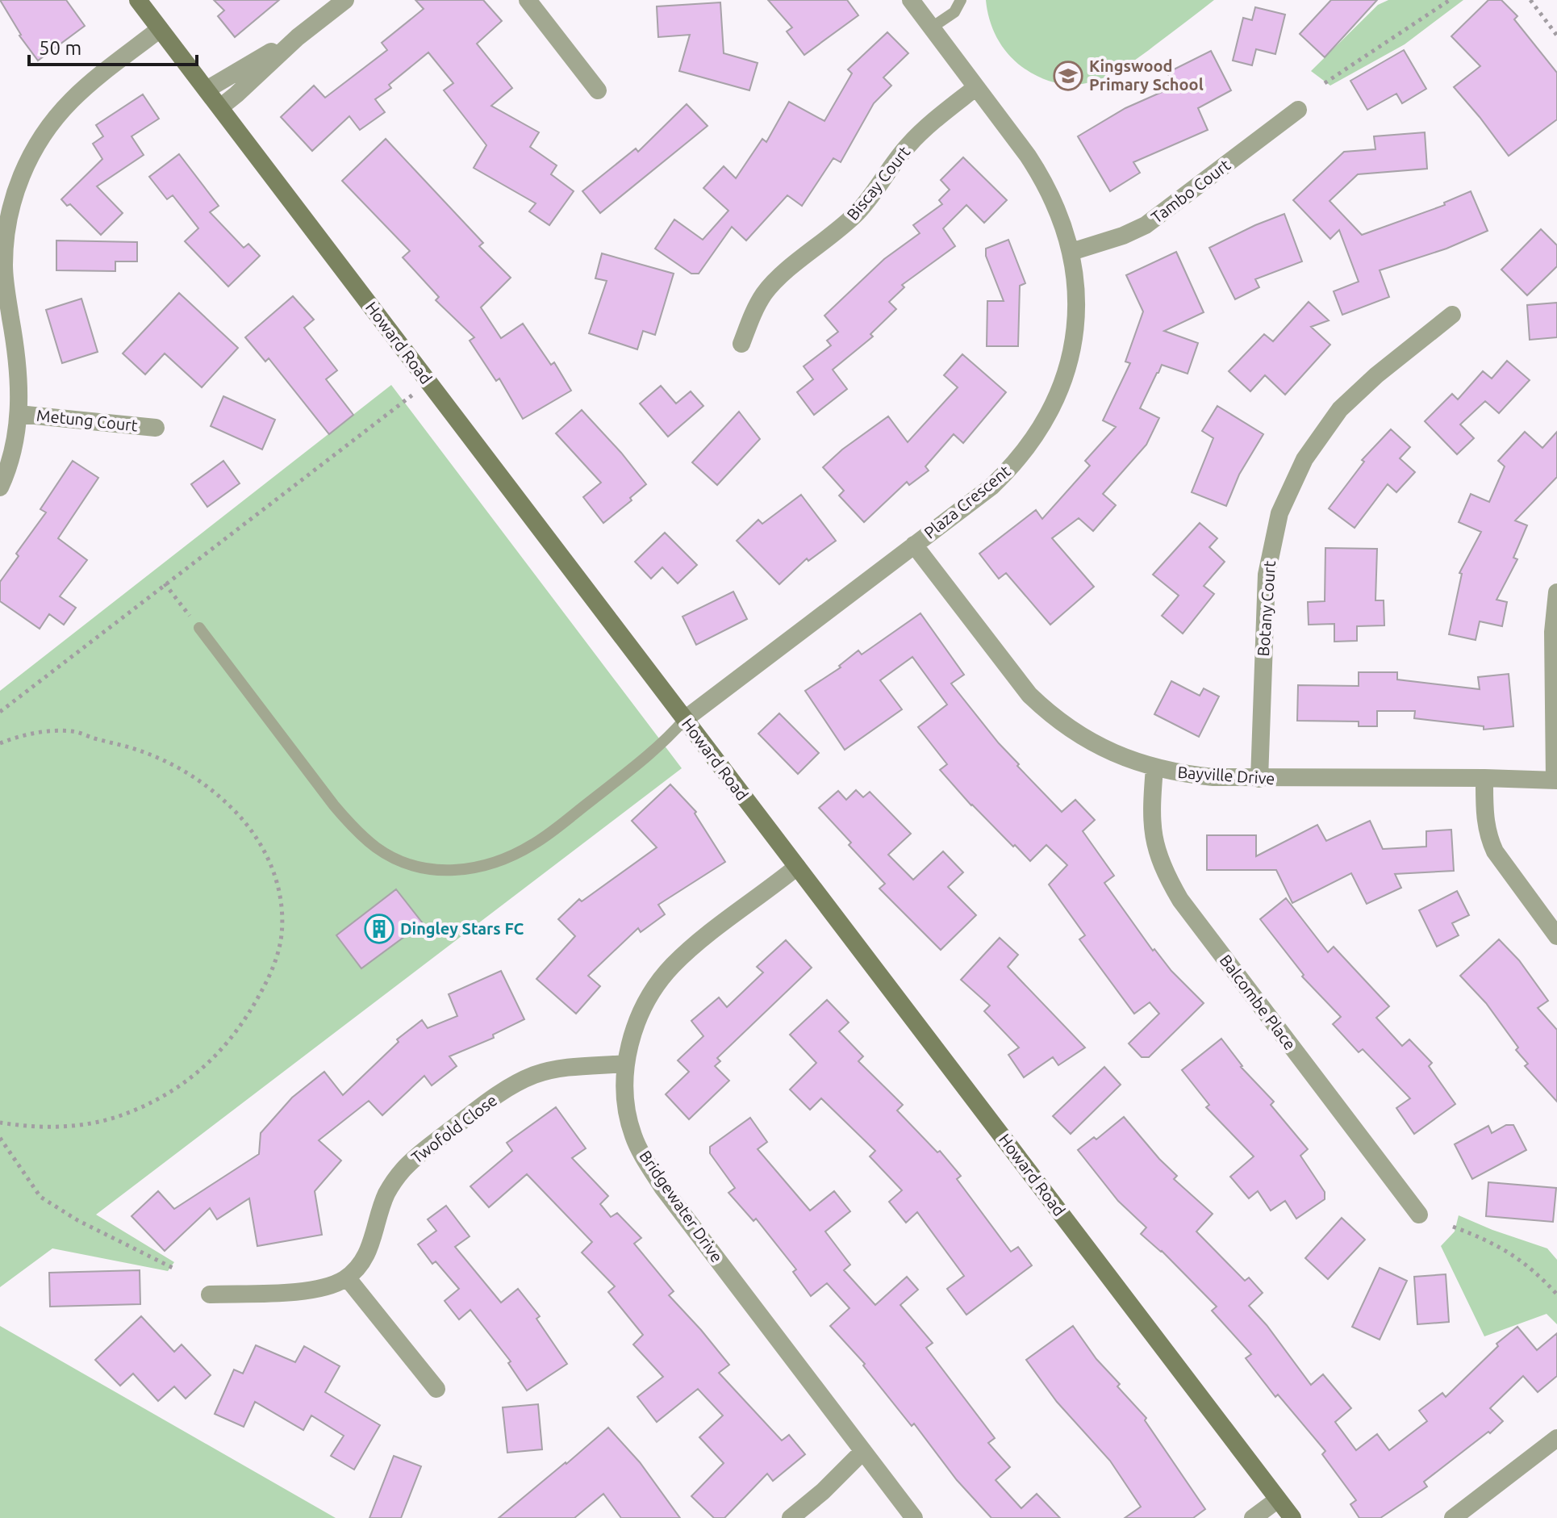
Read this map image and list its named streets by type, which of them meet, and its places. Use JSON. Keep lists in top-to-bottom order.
{
  "streets": {
    "main road": ["Howard Road"],
    "street": [
      "Biscay Court",
      "Tambo Court",
      "Metung Court",
      "Plaza Crescent",
      "Botany Court",
      "Bayville Drive",
      "Balcombe Place",
      "Twofold Close",
      "Bridgewater Drive"
    ]
  },
  "crossings": [
    ["Biscay Court", "Plaza Crescent"],
    ["Tambo Court", "Plaza Crescent"],
    ["Howard Road", "Plaza Crescent"],
    ["Howard Road", "Bridgewater Drive"],
    ["Plaza Crescent", "Bayville Drive"],
    ["Botany Court", "Bayville Drive"],
    ["Bayville Drive", "Balcombe Place"],
    ["Twofold Close", "Bridgewater Drive"]
  ],
  "places": {
    "school or university": ["Kingswood Primary School"],
    "building": ["Dingley Stars FC"]
  },
  "scale_bar": "50 m"
}
